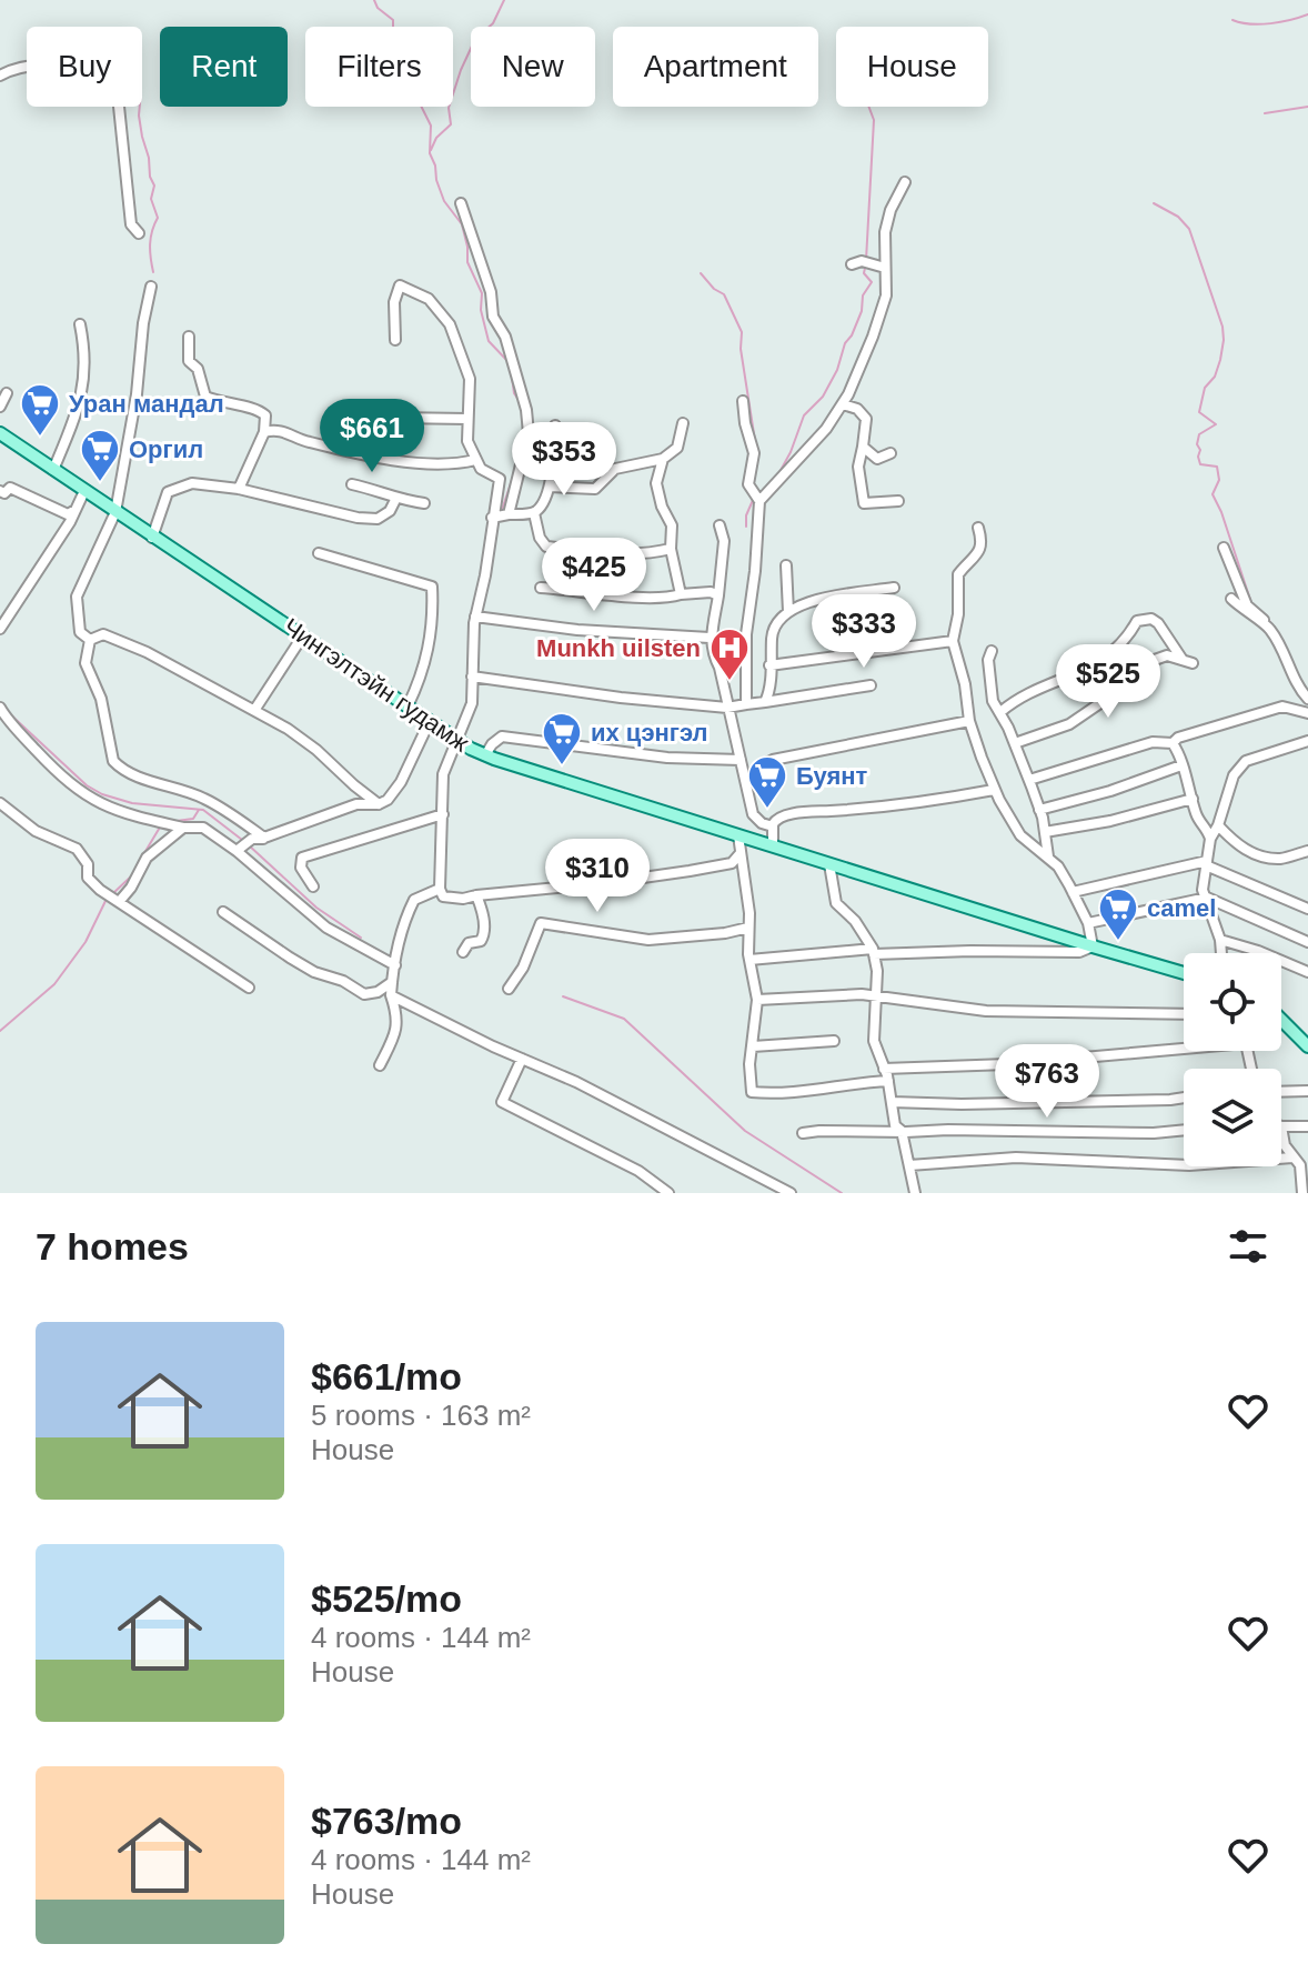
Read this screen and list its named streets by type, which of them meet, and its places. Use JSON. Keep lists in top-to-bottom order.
{
  "streets": {
    "main road": ["Чингэлтэйн гудамж"]
  },
  "places": {
    "supermarket": [
      "Уран мандал",
      "Оргил",
      "их цэнгэл",
      "Буянт",
      "camel"
    ],
    "hospital": ["Munkh uilsten"]
  },
  "page": {
    "chip": [
      "Buy",
      "Rent",
      "Filters",
      "New",
      "Apartment",
      "House"
    ],
    "price": [
      "$661",
      "$353",
      "$425",
      "$333",
      "$525",
      "$310",
      "$763"
    ],
    "heading": "7 homes",
    "list": [
      {
        "name": "$661/mo",
        "note": "5 rooms · 163 m² · House"
      },
      {
        "name": "$525/mo",
        "note": "4 rooms · 144 m² · House"
      },
      {
        "name": "$763/mo",
        "note": "4 rooms · 144 m² · House"
      }
    ]
  }
}
